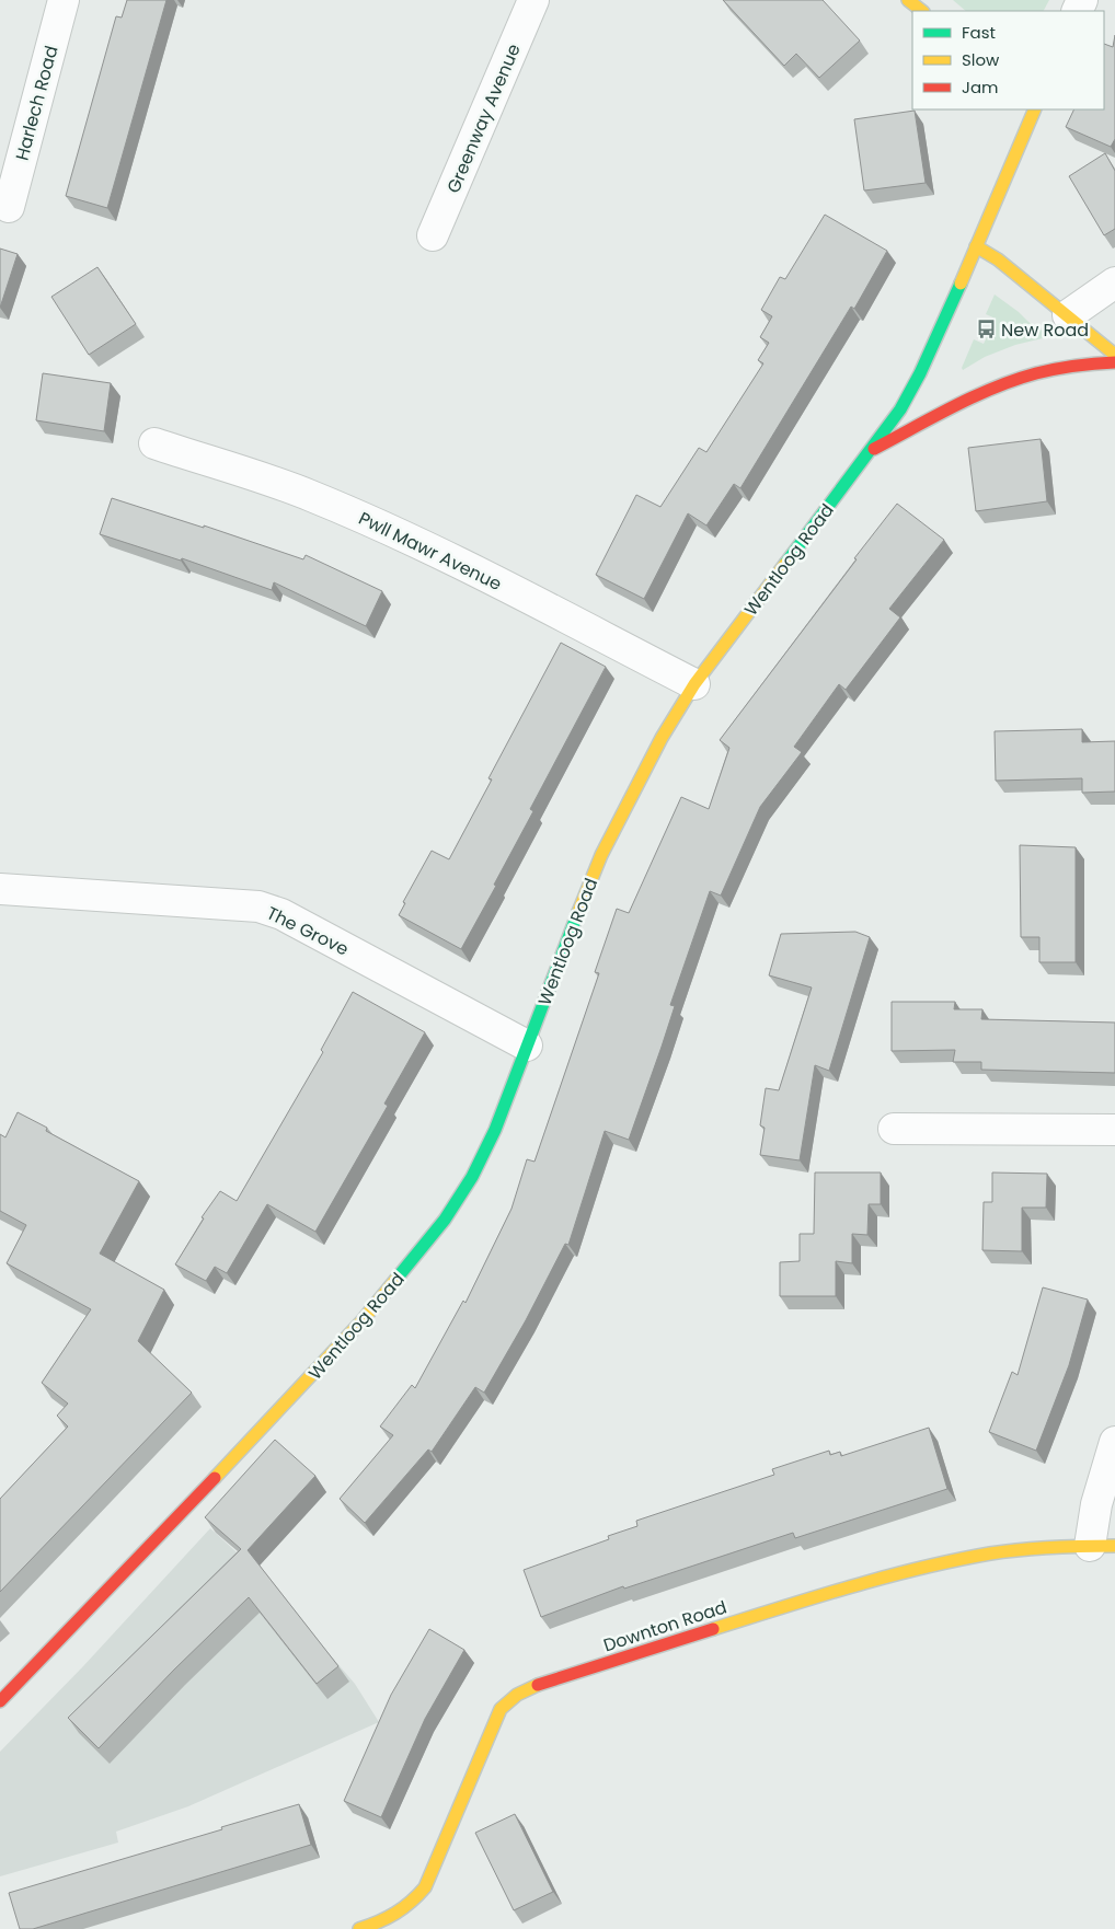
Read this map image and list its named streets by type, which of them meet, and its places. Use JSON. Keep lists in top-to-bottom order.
{
  "streets": {
    "main road": ["Wentloog Road", "Downton Road"],
    "street": [
      "Harlech Road",
      "Greenway Avenue",
      "Pwll Mawr Avenue",
      "The Grove"
    ]
  },
  "crossings": [
    ["Pwll Mawr Avenue", "Wentloog Road"],
    ["Wentloog Road", "The Grove"]
  ],
  "places": {
    "bus stop": ["New Road"]
  },
  "legend": ["Fast", "Slow", "Jam"]
}
